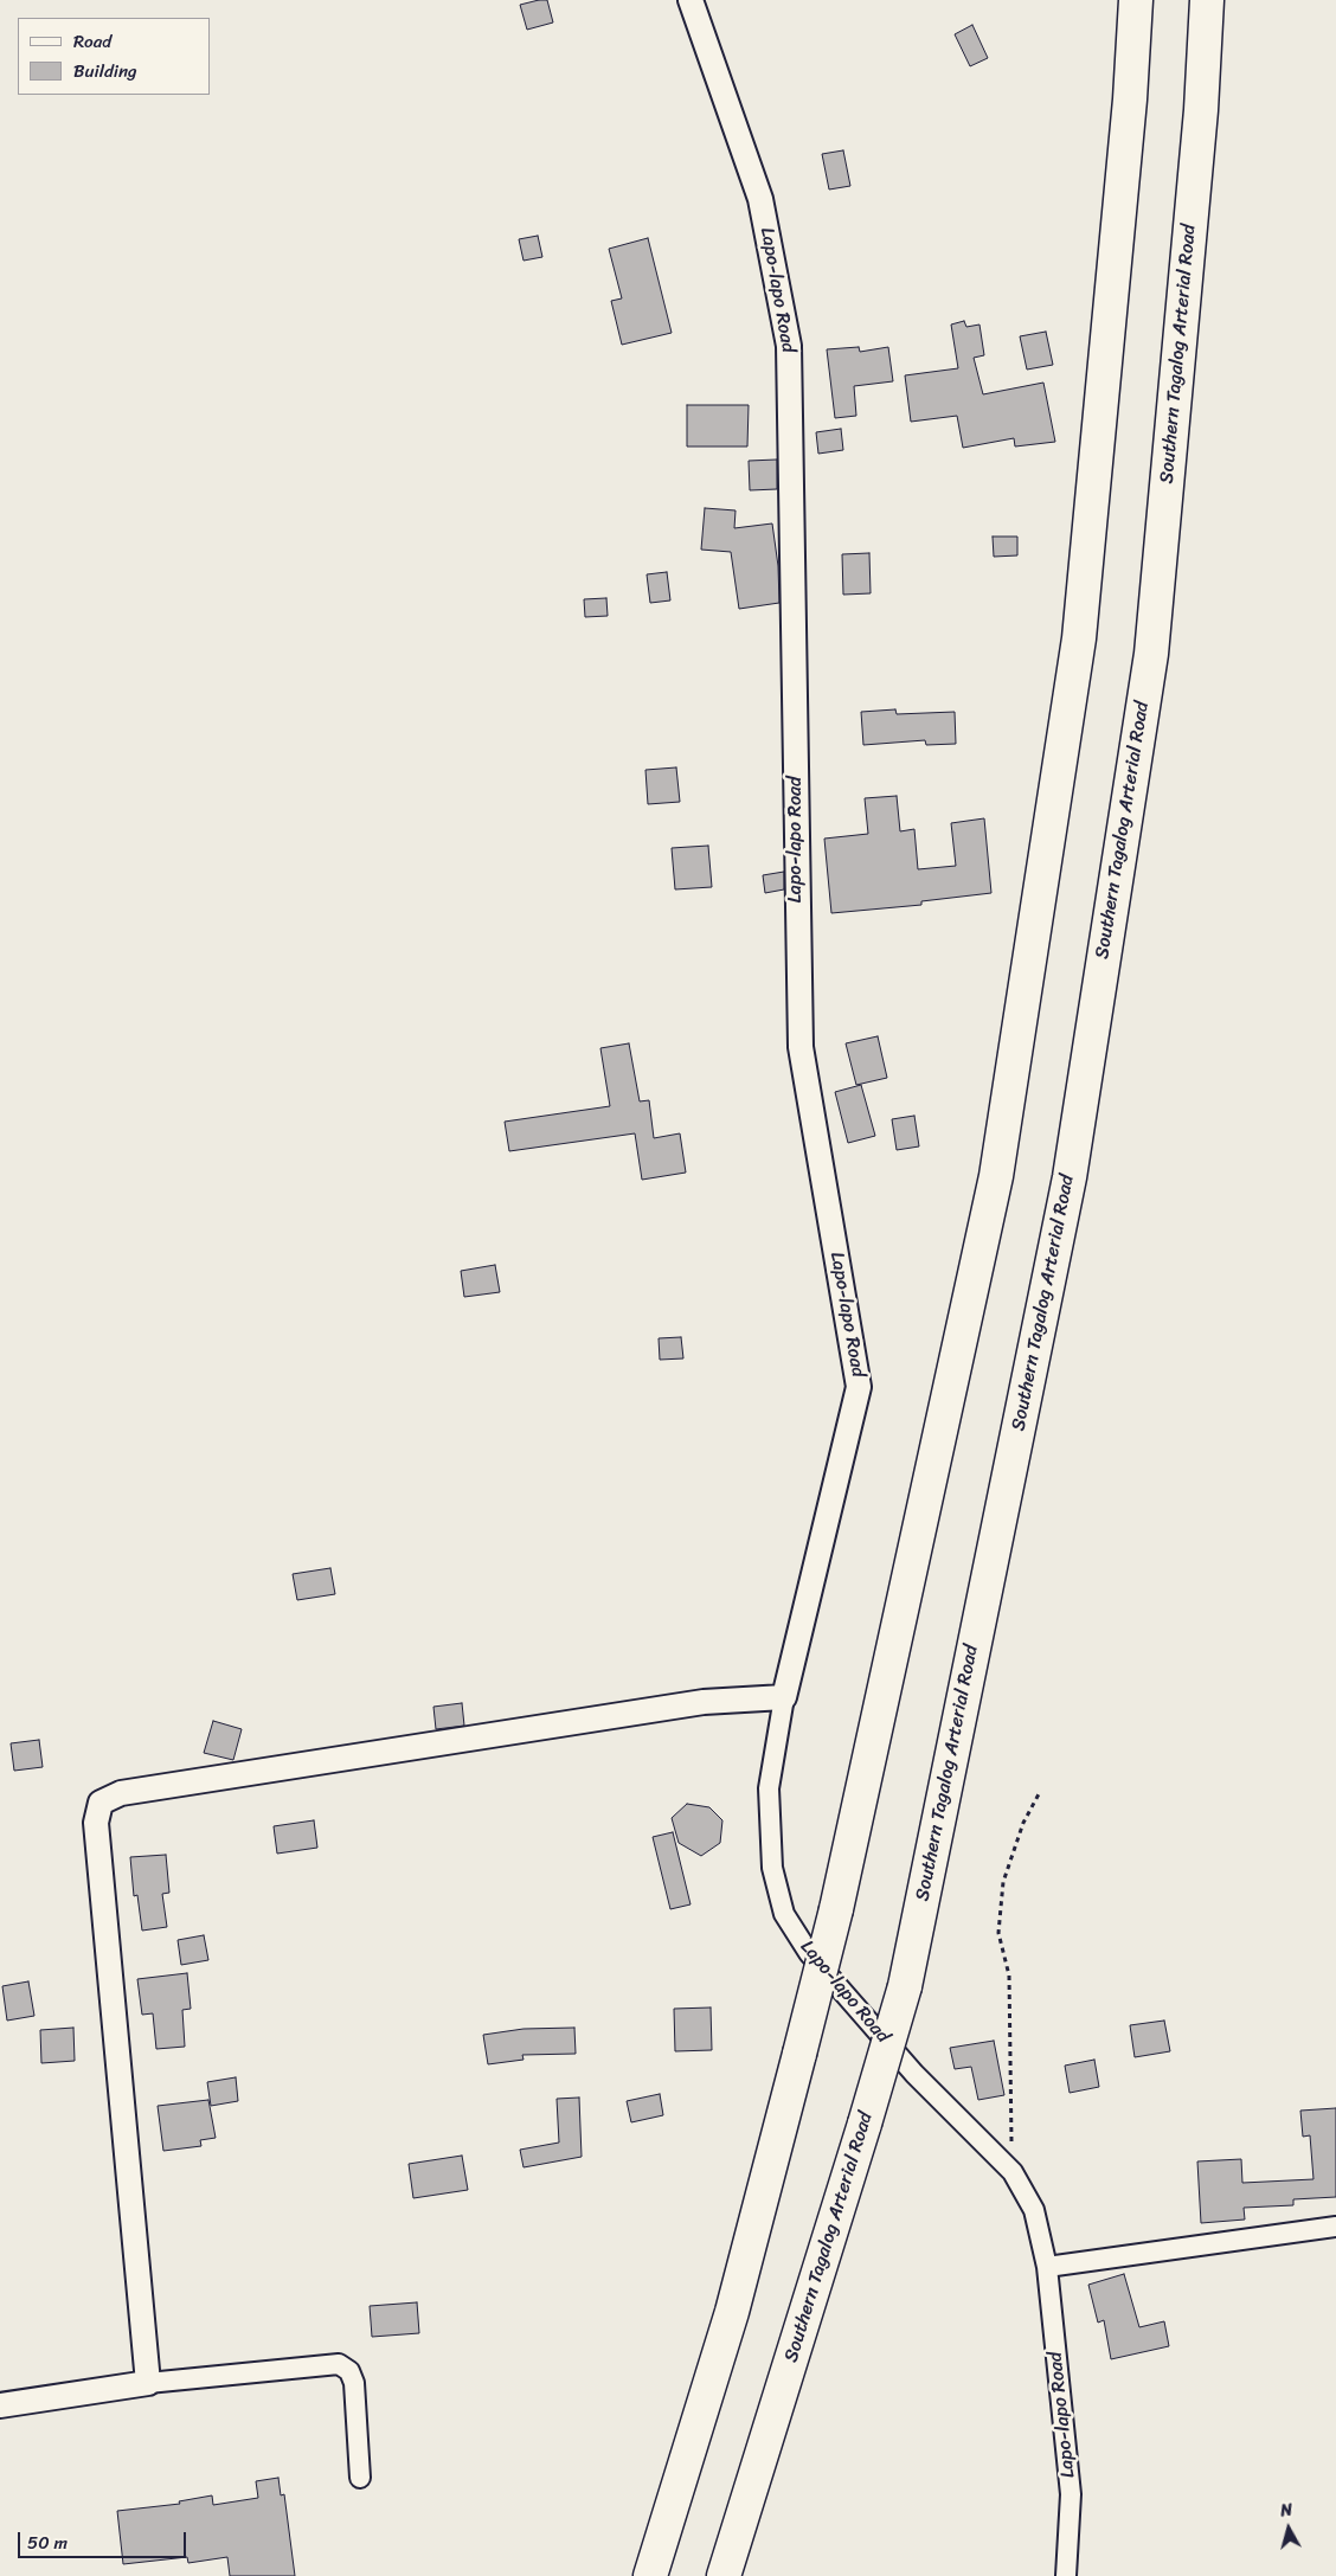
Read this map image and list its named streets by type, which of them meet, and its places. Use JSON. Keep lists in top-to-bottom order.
{
  "streets": {
    "highway": ["Southern Tagalog Arterial Road"],
    "street": ["Lapo-lapo Road"]
  },
  "legend": ["Road", "Building"],
  "scale_bar": "50 m",
  "north": "top"
}
